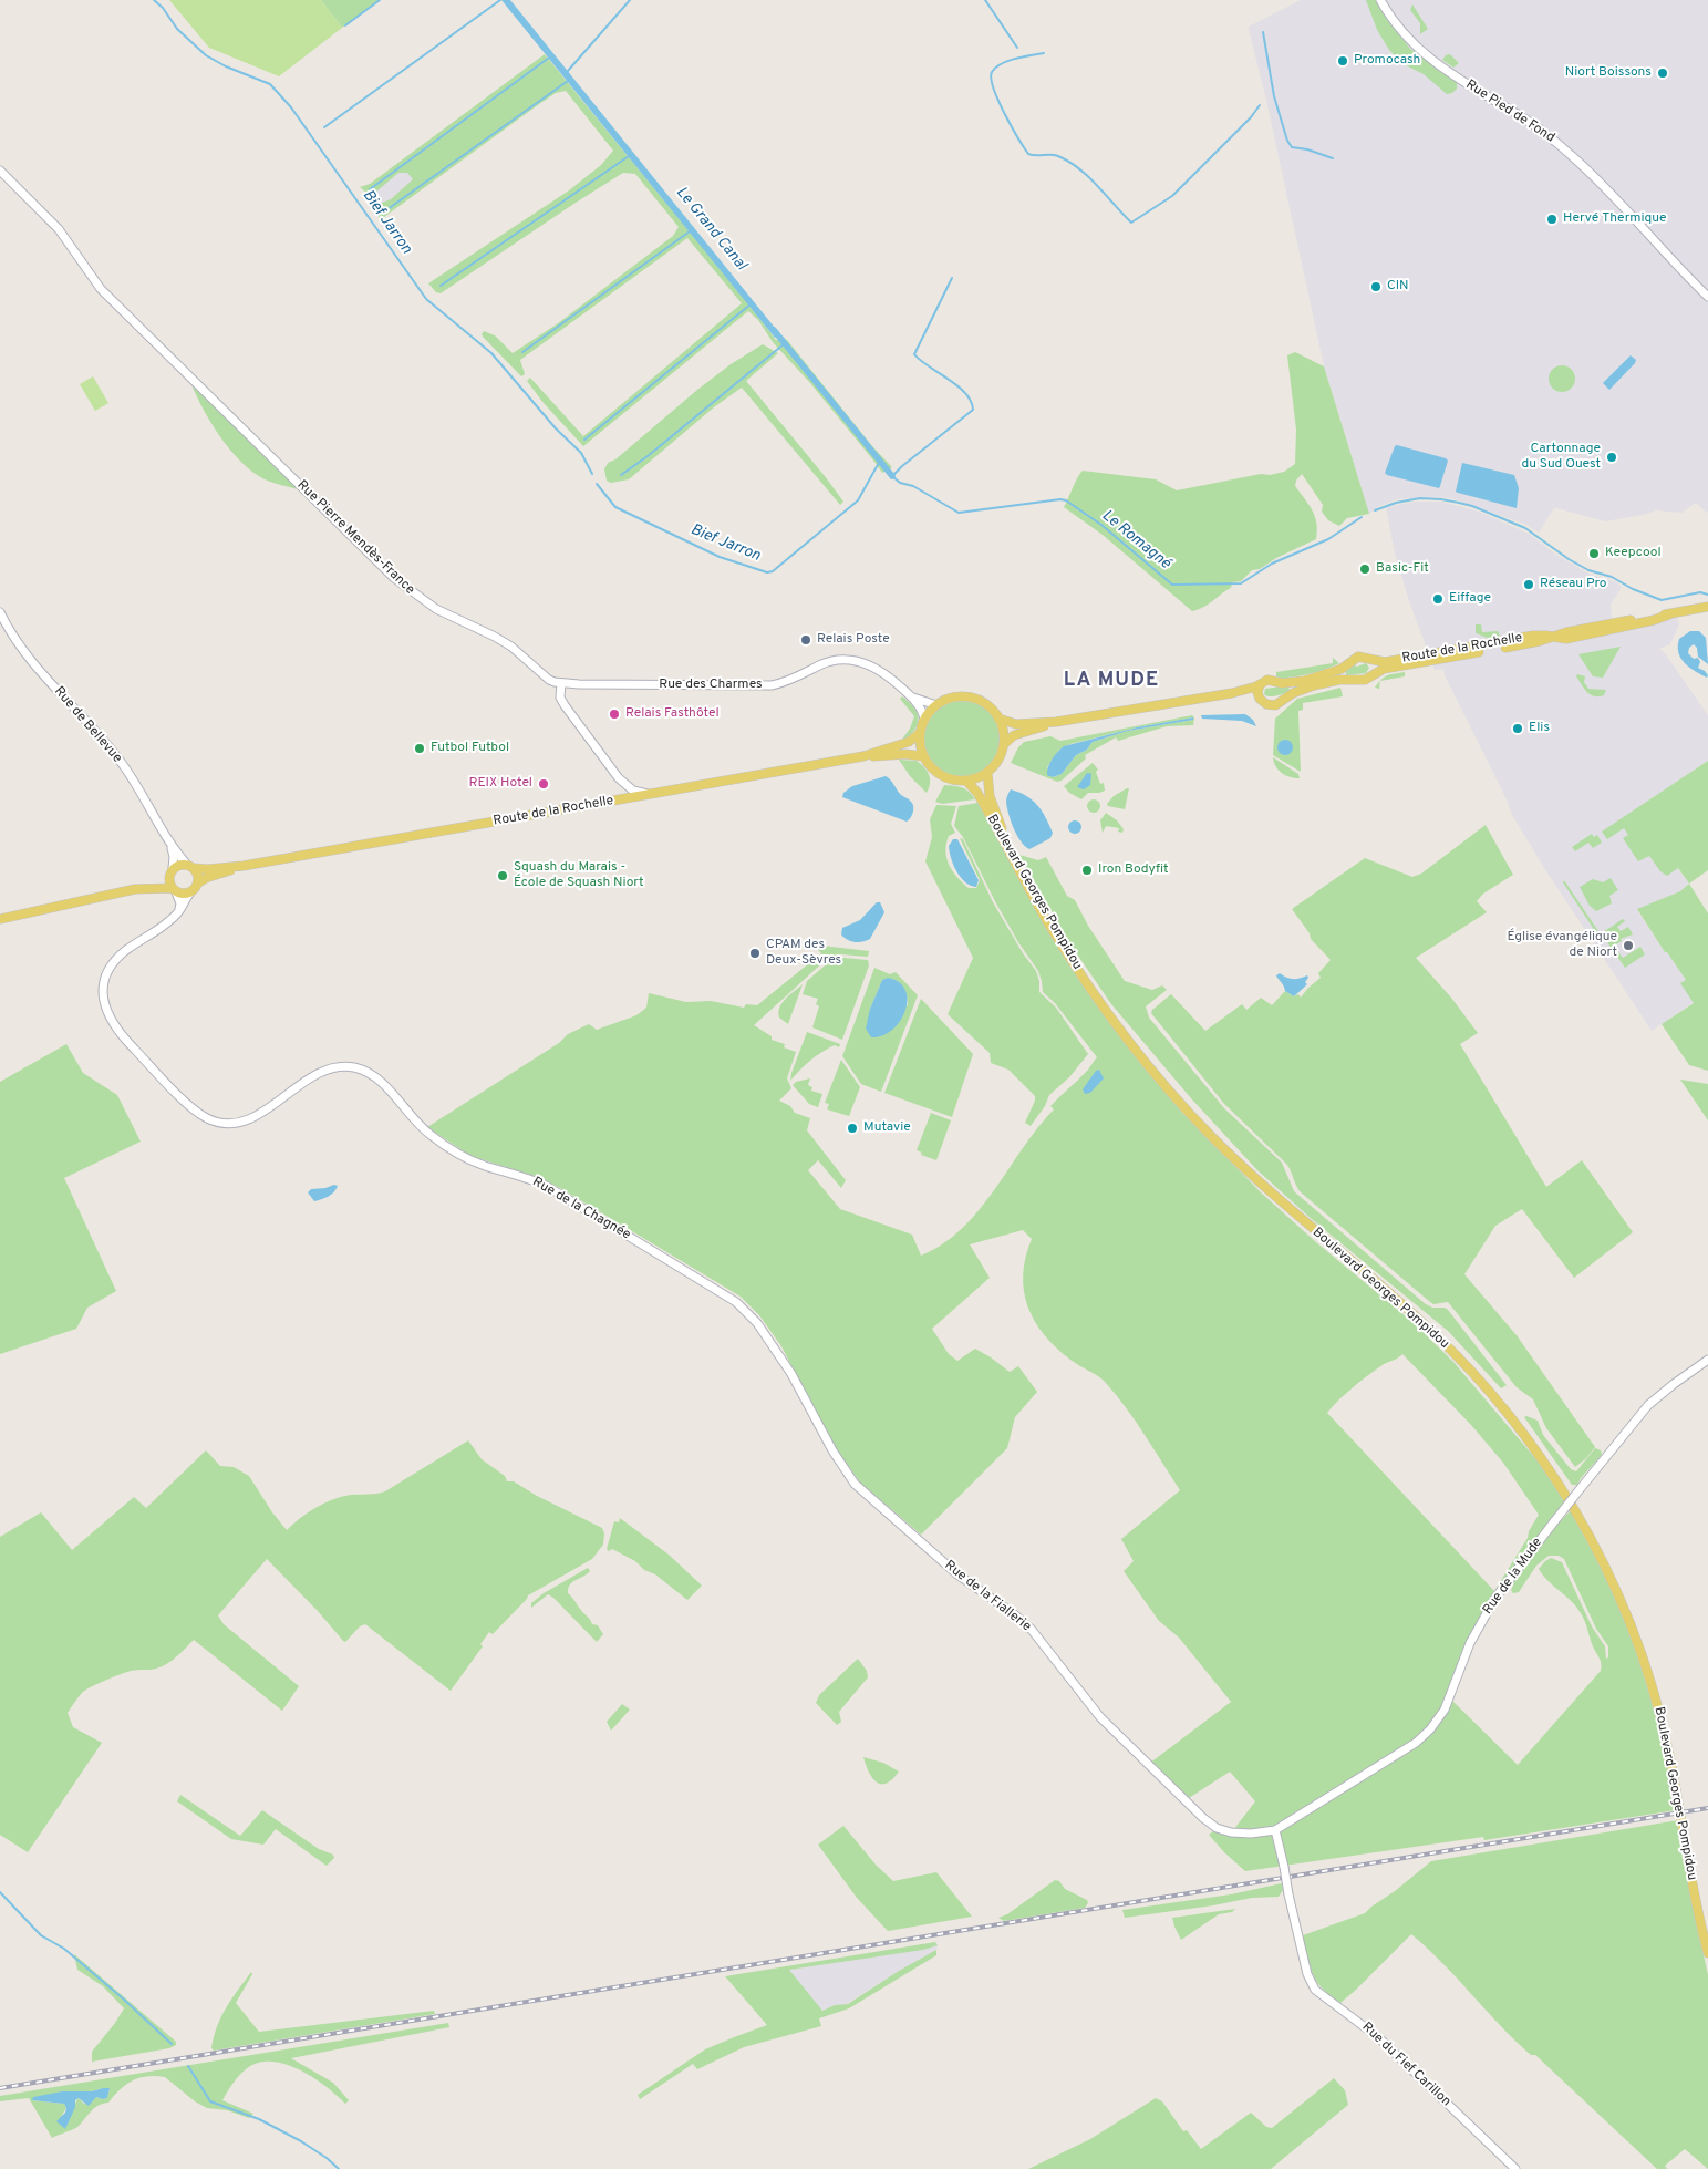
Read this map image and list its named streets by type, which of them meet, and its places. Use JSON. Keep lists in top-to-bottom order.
{
  "streets": {
    "main road": ["Route de la Rochelle", "Boulevard Georges Pompidou"],
    "street": [
      "Rue Pied de Fond",
      "Rue Pierre Mendès-France",
      "Rue des Charmes",
      "Rue de Bellevue",
      "Rue de la Chagnée",
      "Rue de la Mude",
      "Rue de la Fiallerie",
      "Rue du Fief Carillon"
    ]
  },
  "crossings": [
    ["Rue Pierre Mendès-France", "Rue des Charmes"],
    ["Route de la Rochelle", "Rue des Charmes"],
    ["Route de la Rochelle", "Rue de Bellevue"],
    ["Route de la Rochelle", "Boulevard Georges Pompidou"],
    ["Route de la Rochelle", "Rue de la Chagnée"],
    ["Rue des Charmes", "Boulevard Georges Pompidou"],
    ["Rue de Bellevue", "Rue de la Chagnée"],
    ["Rue de la Chagnée", "Rue de la Fiallerie"],
    ["Rue de la Mude", "Rue de la Fiallerie"],
    ["Rue de la Mude", "Rue du Fief Carillon"],
    ["Rue de la Fiallerie", "Rue du Fief Carillon"]
  ],
  "districts": ["LA MUDE"],
  "water": ["Bief Jarron", "Le Grand Canal", "Le Romagné"],
  "places": [
    "Promocash",
    "Niort Boissons",
    "Hervé Thermique",
    "CIN",
    "Cartonnage du Sud Ouest",
    "Keepcool",
    "Basic-Fit",
    "Réseau Pro",
    "Eiffage",
    "Relais Poste",
    "Relais Fasthôtel",
    "Elis",
    "Futbol Futbol",
    "REIX Hotel",
    "Iron Bodyfit",
    "Squash du Marais - École de Squash Niort",
    "Église évangélique de Niort",
    "CPAM des Deux-Sèvres",
    "Mutavie"
  ]
}
